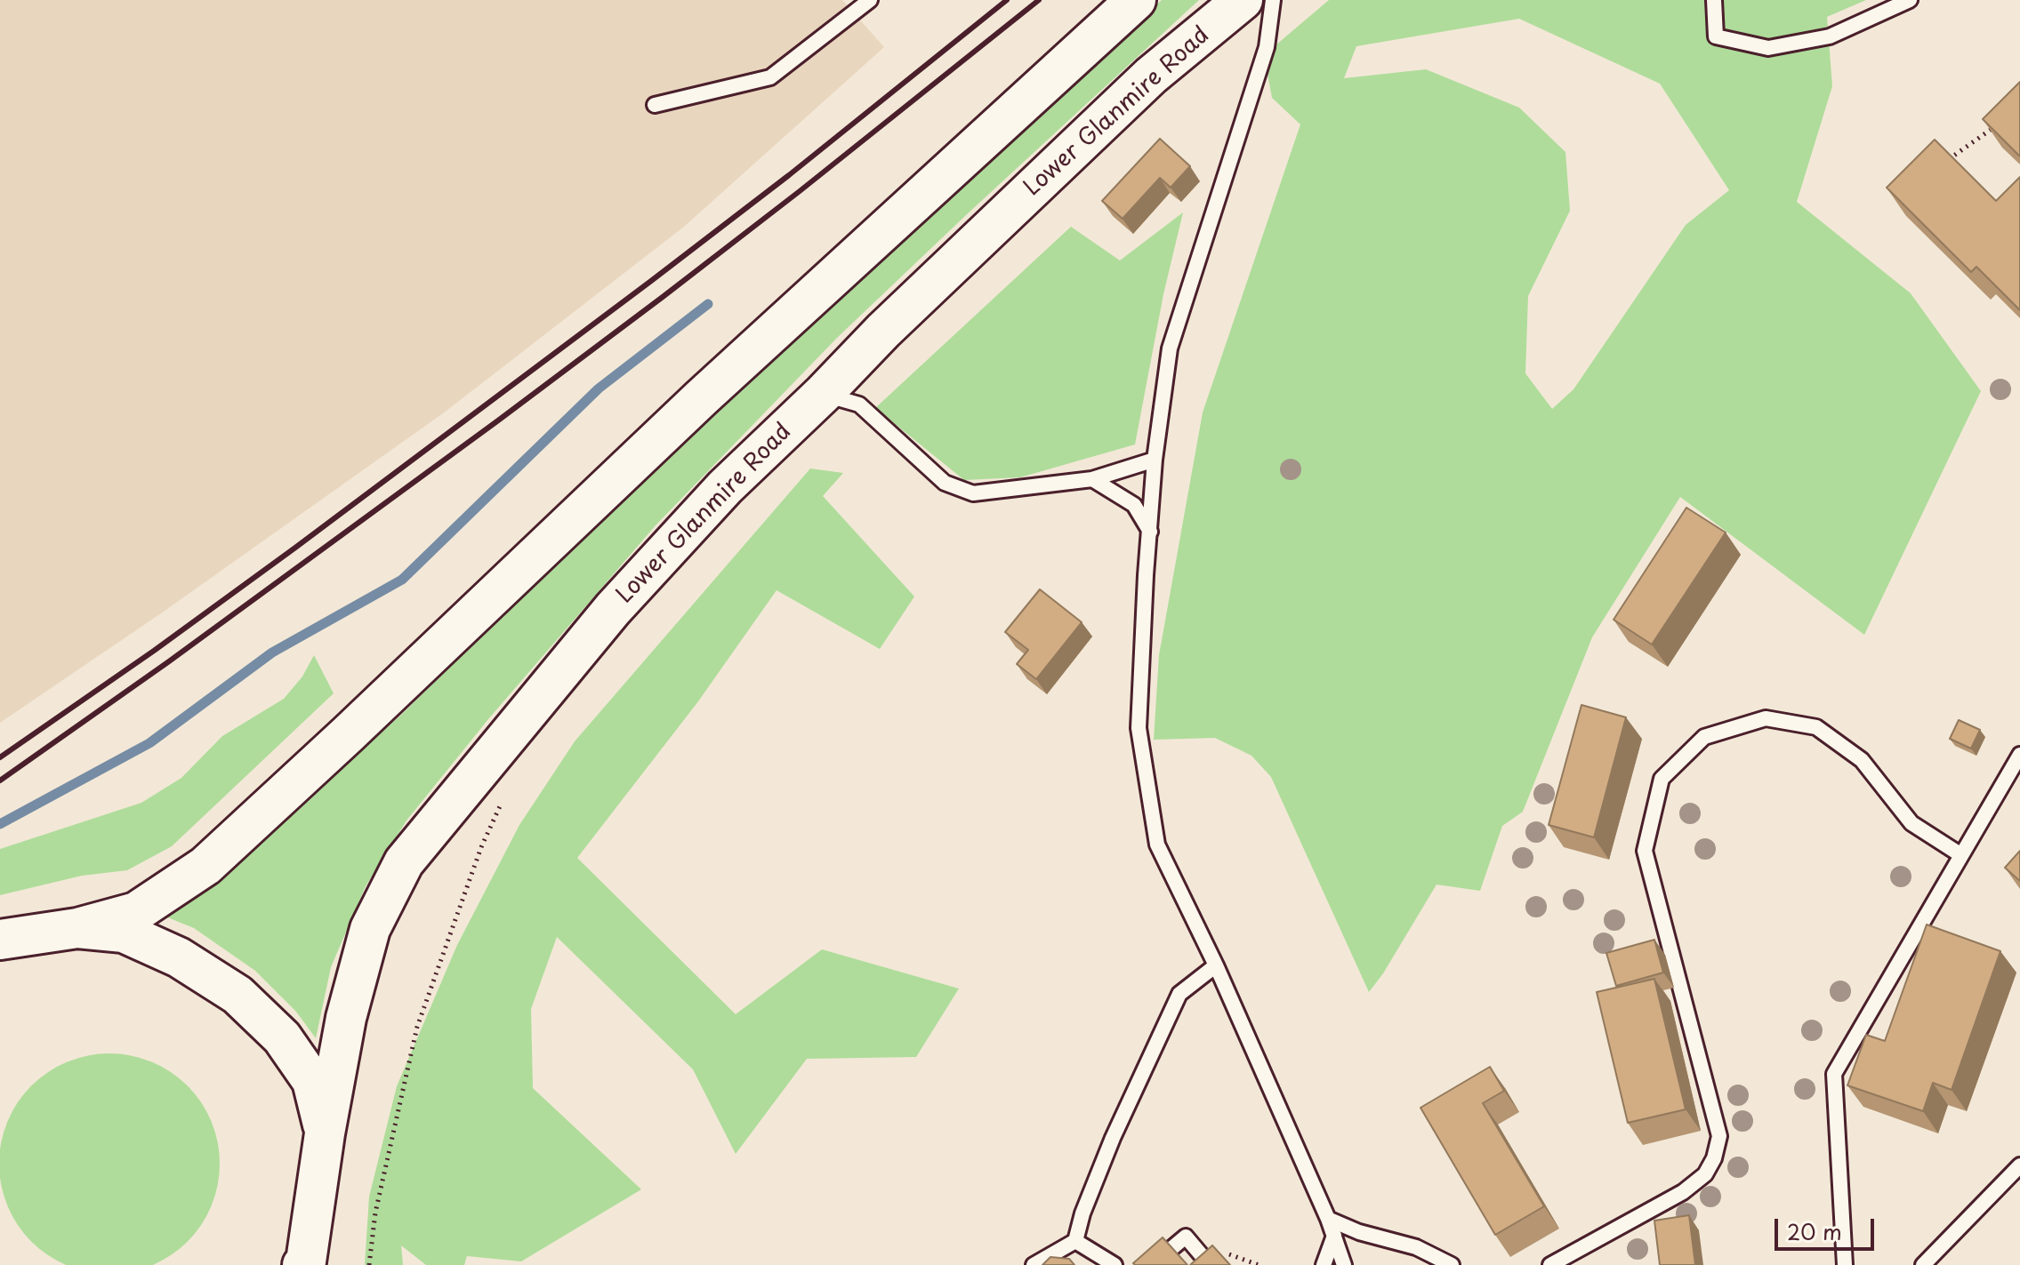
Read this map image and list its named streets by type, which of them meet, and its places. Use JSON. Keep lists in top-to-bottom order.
{
  "streets": {
    "highway": ["Lower Glanmire Road"]
  },
  "scale_bar": "20 m"
}
